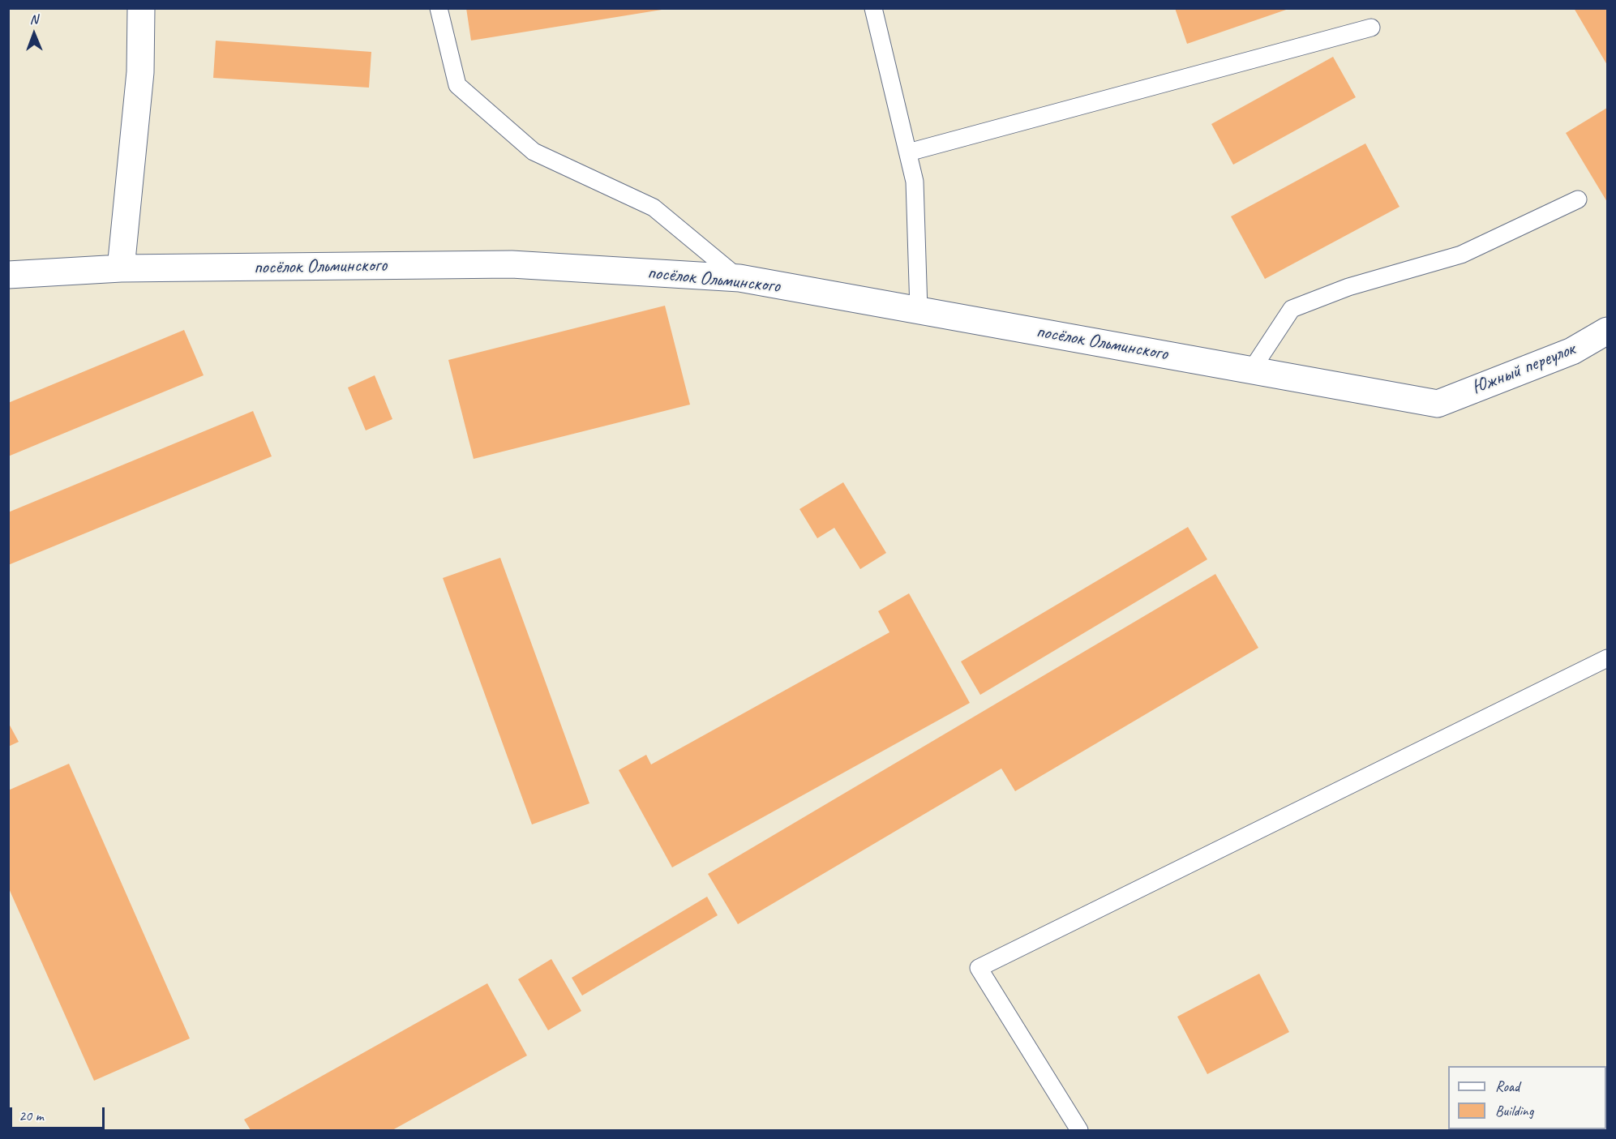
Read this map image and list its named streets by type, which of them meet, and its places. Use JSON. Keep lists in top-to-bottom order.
{
  "streets": {
    "street": ["посёлок Ольминского", "Южный переулок"]
  },
  "crossings": [
    ["посёлок Ольминского", "Южный переулок"]
  ],
  "legend": ["Road", "Building"],
  "scale_bar": "20 m",
  "north": "top"
}
